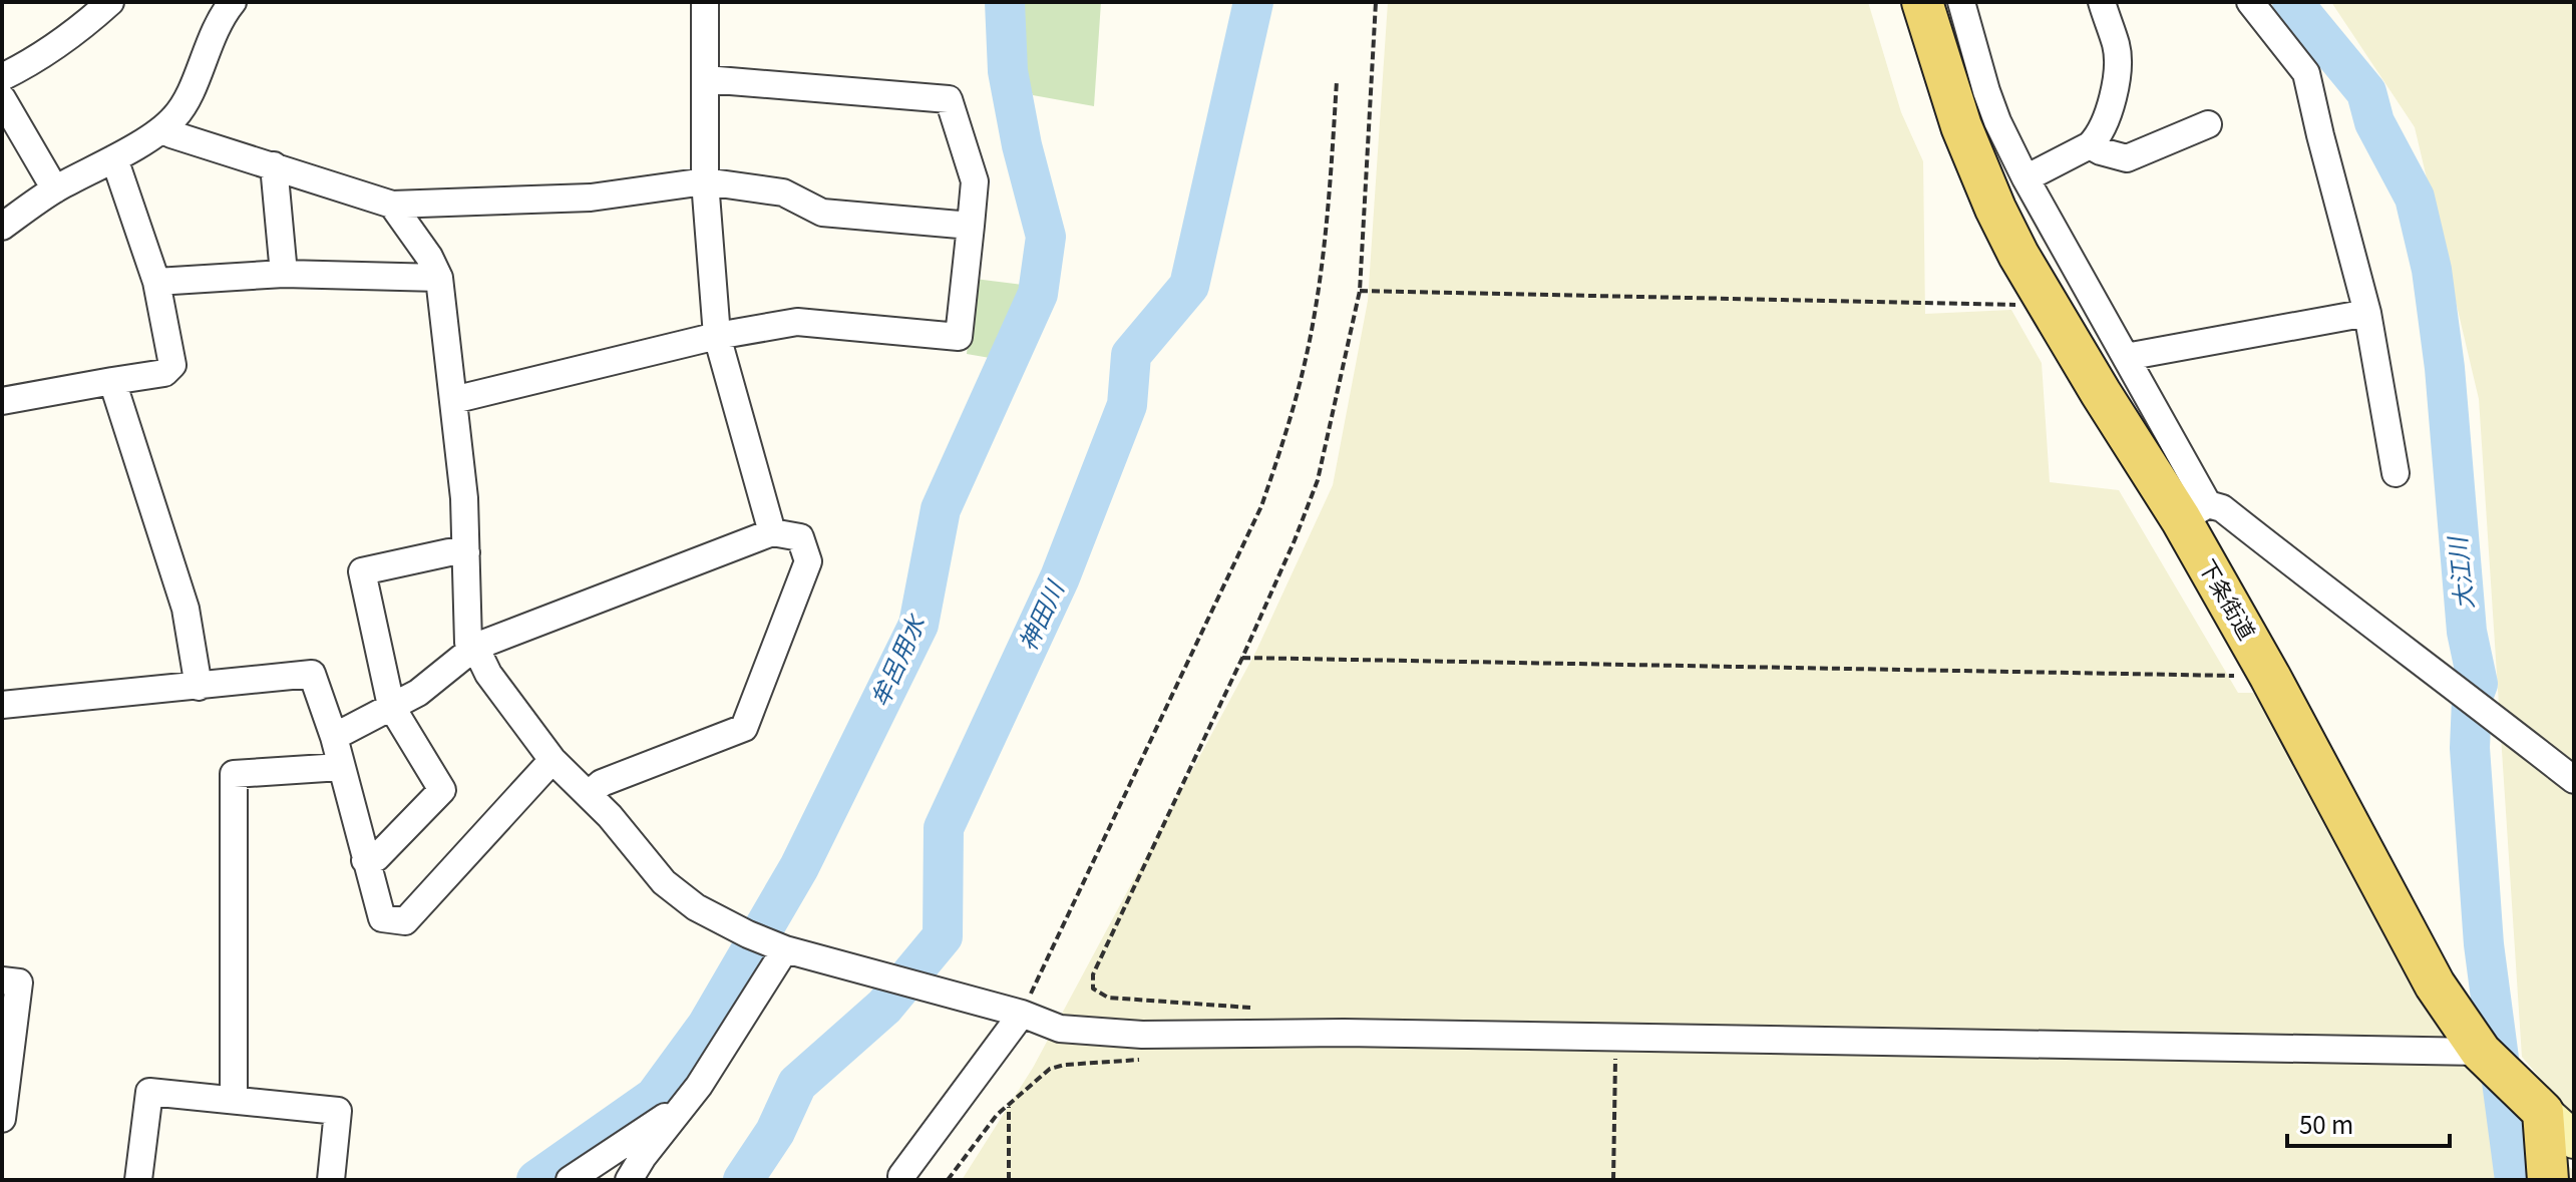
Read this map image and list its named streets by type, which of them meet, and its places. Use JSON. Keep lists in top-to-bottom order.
{
  "streets": {
    "main road": ["下条街道"]
  },
  "water": ["大江川", "神田川", "牟呂用水"],
  "scale_bar": "50 m"
}
